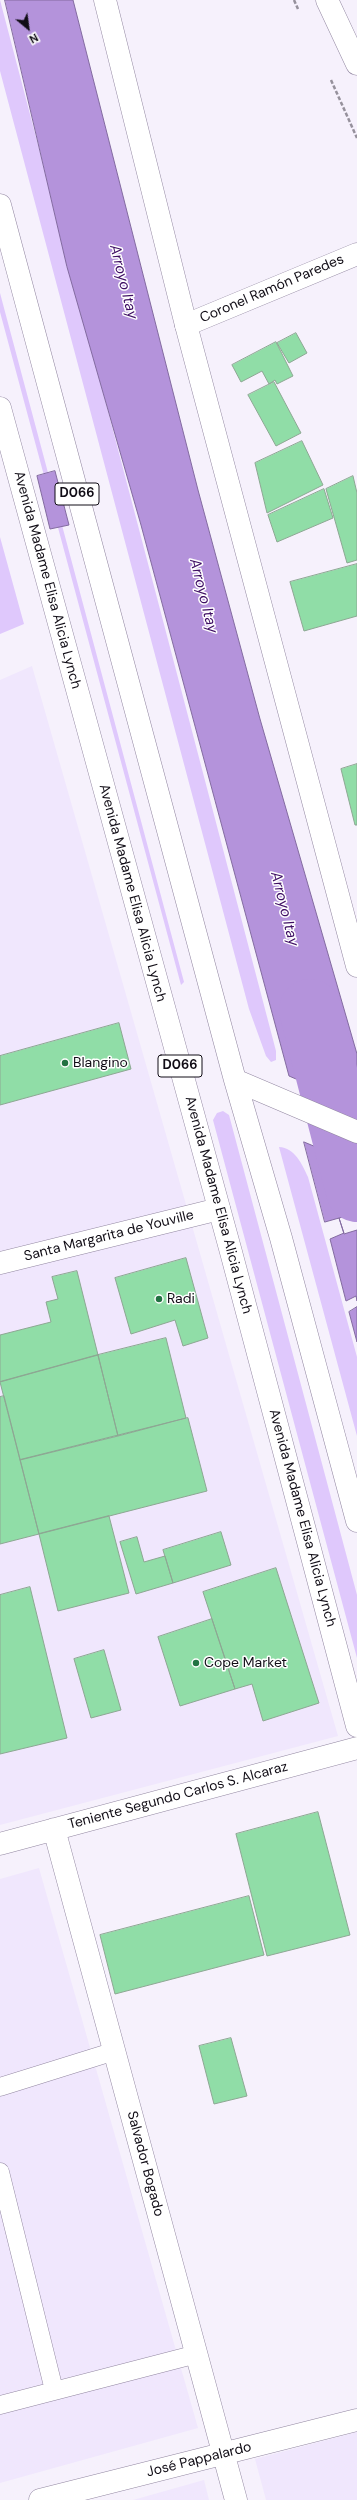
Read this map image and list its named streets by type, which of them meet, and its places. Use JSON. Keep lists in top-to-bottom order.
{
  "streets": {
    "main road": [
      "Coronel Ramón Paredes",
      "D066",
      "Avenida Madame Elisa Alicia Lynch",
      "Santa Margarita de Youville",
      "Teniente Segundo Carlos S. Alcaraz",
      "Salvador Bogado",
      "José Pappalardo"
    ]
  },
  "crossings": [
    ["Avenida Madame Elisa Alicia Lynch", "Santa Margarita de Youville"],
    ["Teniente Segundo Carlos S. Alcaraz", "Salvador Bogado"],
    ["Salvador Bogado", "José Pappalardo"]
  ],
  "water": ["Arroyo Itay"],
  "places": ["Blangino", "Radi", "Cope Market"],
  "north": "bottom right"
}
